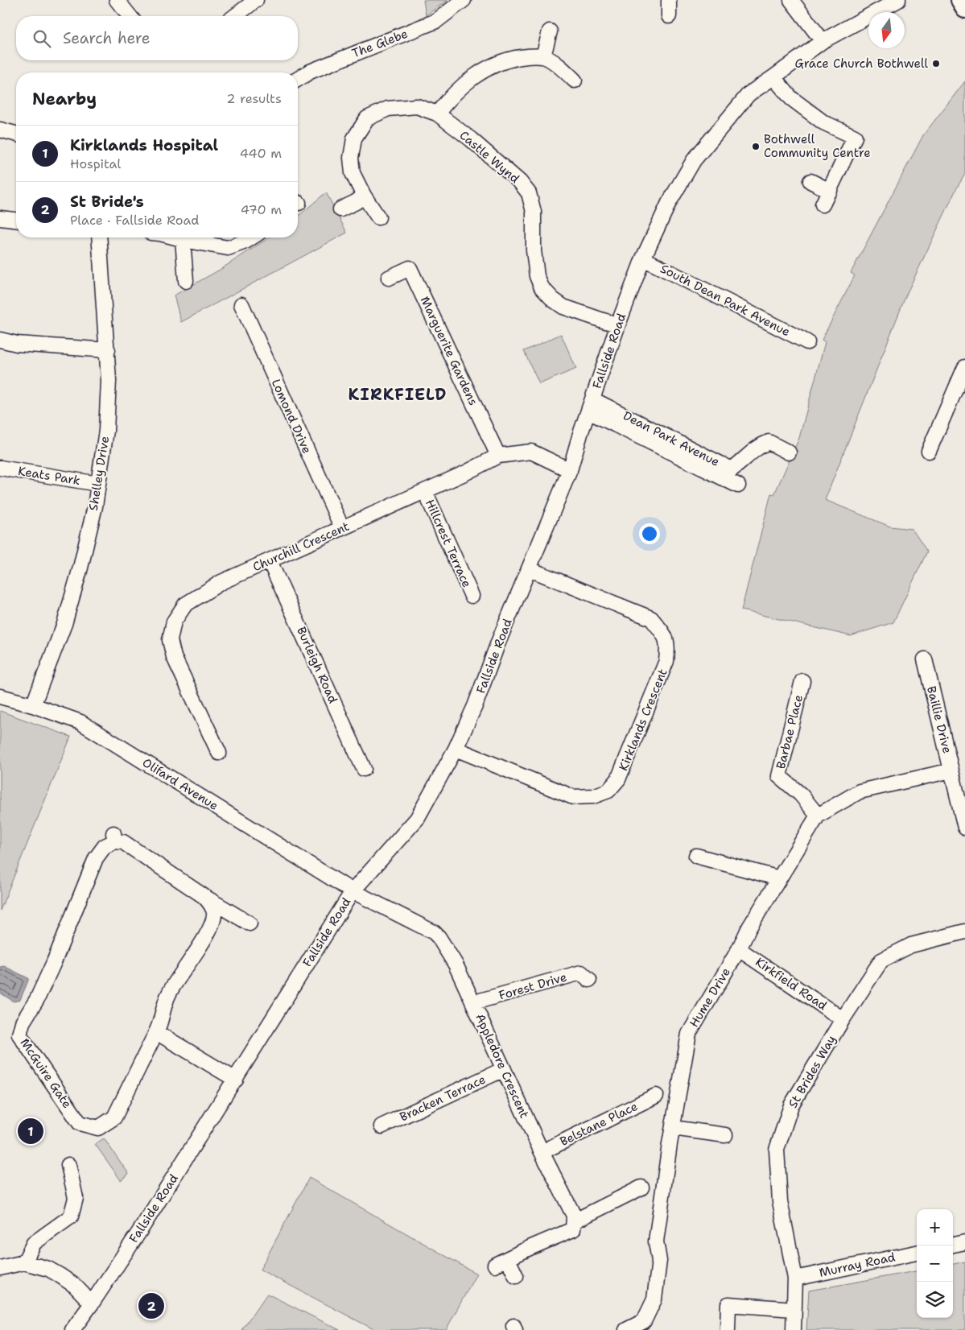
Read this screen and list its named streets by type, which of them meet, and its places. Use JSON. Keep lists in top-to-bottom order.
{
  "streets": {
    "street": [
      "The Glebe",
      "Castle Wynd",
      "South Dean Park Avenue",
      "Marguerite Gardens",
      "Fallside Road",
      "Lomond Drive",
      "Dean Park Avenue",
      "Shelley Drive",
      "Keats Park",
      "Hillcrest Terrace",
      "Churchill Crescent",
      "Burleigh Road",
      "Kirklands Crescent",
      "Baillie Drive",
      "Barbae Place",
      "Olifard Avenue",
      "Kirkfield Road",
      "Forest Drive",
      "Hume Drive",
      "Appledore Crescent",
      "St Brides Way",
      "McGuire Gate",
      "Bracken Terrace",
      "Belstane Place",
      "Murray Road"
    ]
  },
  "crossings": [
    ["Castle Wynd", "Fallside Road"],
    ["South Dean Park Avenue", "Fallside Road"],
    ["Marguerite Gardens", "Churchill Crescent"],
    ["Fallside Road", "Dean Park Avenue"],
    ["Fallside Road", "Churchill Crescent"],
    ["Fallside Road", "Kirklands Crescent"],
    ["Fallside Road", "Olifard Avenue"],
    ["Fallside Road", "Appledore Crescent"],
    ["Lomond Drive", "Churchill Crescent"],
    ["Shelley Drive", "Keats Park"],
    ["Shelley Drive", "Olifard Avenue"],
    ["Hillcrest Terrace", "Churchill Crescent"],
    ["Churchill Crescent", "Burleigh Road"],
    ["Baillie Drive", "Hume Drive"],
    ["Barbae Place", "Hume Drive"],
    ["Olifard Avenue", "Appledore Crescent"],
    ["Kirkfield Road", "Hume Drive"],
    ["Kirkfield Road", "St Brides Way"],
    ["Forest Drive", "Appledore Crescent"],
    ["Appledore Crescent", "Bracken Terrace"],
    ["Appledore Crescent", "Belstane Place"],
    ["St Brides Way", "Murray Road"]
  ],
  "districts": ["KIRKFIELD"],
  "places": ["Grace Church Bothwell", "Bothwell Community Centre"],
  "north": "bottom",
  "page": {
    "search": "Search here",
    "heading": ["Nearby", "2 results"],
    "list": [
      {
        "mark": "1",
        "name": "Kirklands Hospital",
        "note": "Hospital",
        "value": "440 m"
      },
      {
        "mark": "2",
        "name": "St Bride's",
        "note": "Place · Fallside Road",
        "value": "470 m"
      }
    ],
    "pins": ["1", "2"],
    "map_buttons": ["+", "−"]
  }
}
